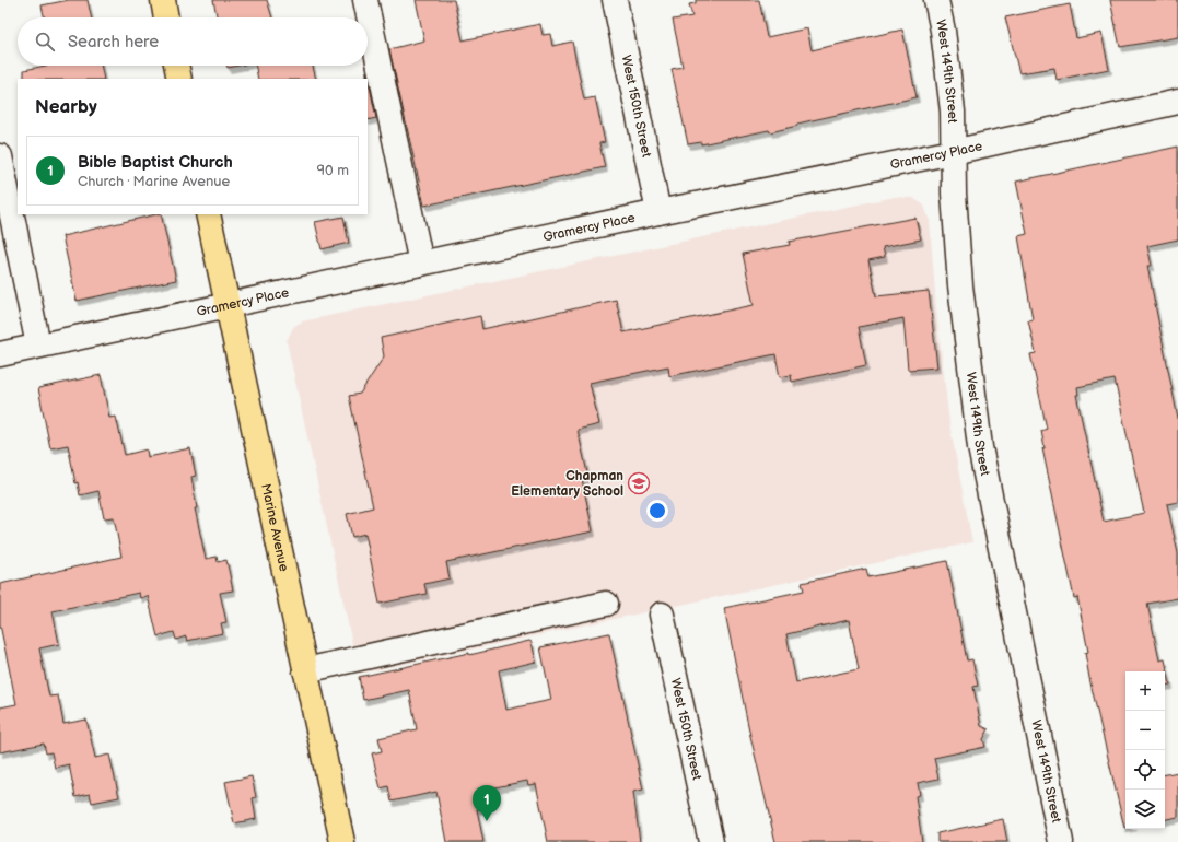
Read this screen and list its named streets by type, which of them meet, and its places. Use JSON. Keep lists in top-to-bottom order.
{
  "streets": {
    "main road": ["Marine Avenue"],
    "street": ["West 149th Street", "West 150th Street", "Gramercy Place"]
  },
  "crossings": [
    ["West 149th Street", "Gramercy Place"],
    ["West 150th Street", "Gramercy Place"],
    ["Gramercy Place", "Marine Avenue"]
  ],
  "places": {
    "school or university": ["Chapman Elementary School"]
  },
  "page": {
    "search": "Search here",
    "heading": "Nearby",
    "list": [
      {
        "mark": "1",
        "name": "Bible Baptist Church",
        "note": "Church · Marine Avenue",
        "value": "90 m"
      }
    ],
    "map_buttons": ["+", "−"],
    "pins": "1"
  }
}
